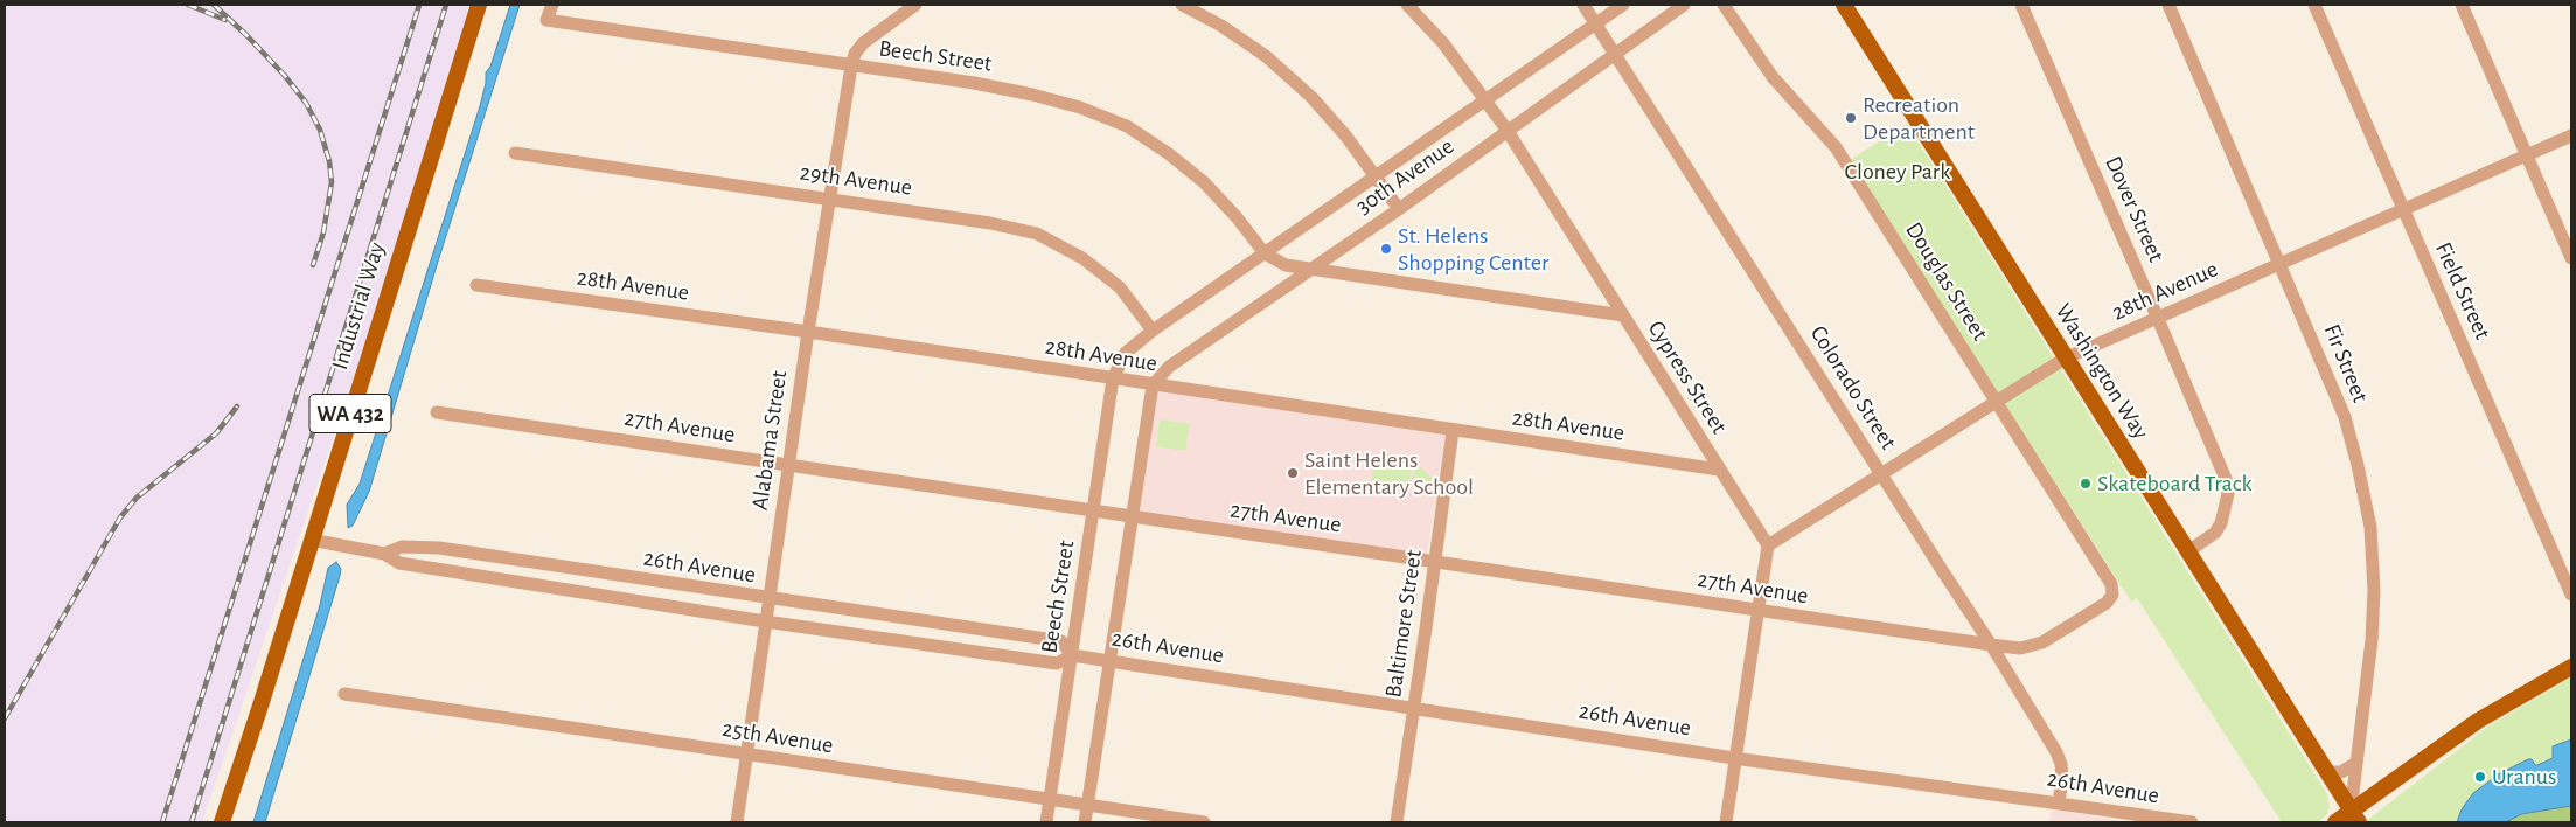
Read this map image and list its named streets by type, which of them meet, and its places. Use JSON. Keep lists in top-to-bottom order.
{
  "streets": {
    "main road": ["Industrial Way", "Washington Way", "WA 432"],
    "street": [
      "Beech Street",
      "30th Avenue",
      "29th Avenue",
      "Dover Street",
      "Douglas Street",
      "28th Avenue",
      "Field Street",
      "Fir Street",
      "Cypress Street",
      "Colorado Street",
      "27th Avenue",
      "Alabama Street",
      "26th Avenue",
      "Baltimore Street",
      "25th Avenue"
    ]
  },
  "crossings": [
    ["Beech Street", "30th Avenue"],
    ["Beech Street", "28th Avenue"],
    ["Beech Street", "27th Avenue"],
    ["Beech Street", "Alabama Street"],
    ["Beech Street", "26th Avenue"],
    ["Beech Street", "25th Avenue"],
    ["30th Avenue", "29th Avenue"],
    ["30th Avenue", "28th Avenue"],
    ["30th Avenue", "Cypress Street"],
    ["30th Avenue", "Colorado Street"],
    ["29th Avenue", "Alabama Street"],
    ["Dover Street", "28th Avenue"],
    ["Dover Street", "Washington Way"],
    ["Douglas Street", "28th Avenue"],
    ["Douglas Street", "27th Avenue"],
    ["28th Avenue", "Field Street"],
    ["28th Avenue", "Fir Street"],
    ["28th Avenue", "Washington Way"],
    ["28th Avenue", "Cypress Street"],
    ["28th Avenue", "Colorado Street"],
    ["28th Avenue", "Alabama Street"],
    ["28th Avenue", "Baltimore Street"],
    ["Industrial Way", "26th Avenue"],
    ["Fir Street", "Washington Way"],
    ["Colorado Street", "27th Avenue"],
    ["Colorado Street", "26th Avenue"],
    ["27th Avenue", "Alabama Street"],
    ["27th Avenue", "Baltimore Street"],
    ["Alabama Street", "26th Avenue"],
    ["Alabama Street", "25th Avenue"],
    ["26th Avenue", "Baltimore Street"]
  ],
  "parks": ["Cloney Park"],
  "places": [
    "Recreation Department",
    "St. Helens Shopping Center",
    "Saint Helens Elementary School",
    "Skateboard Track",
    "Uranus"
  ]
}
